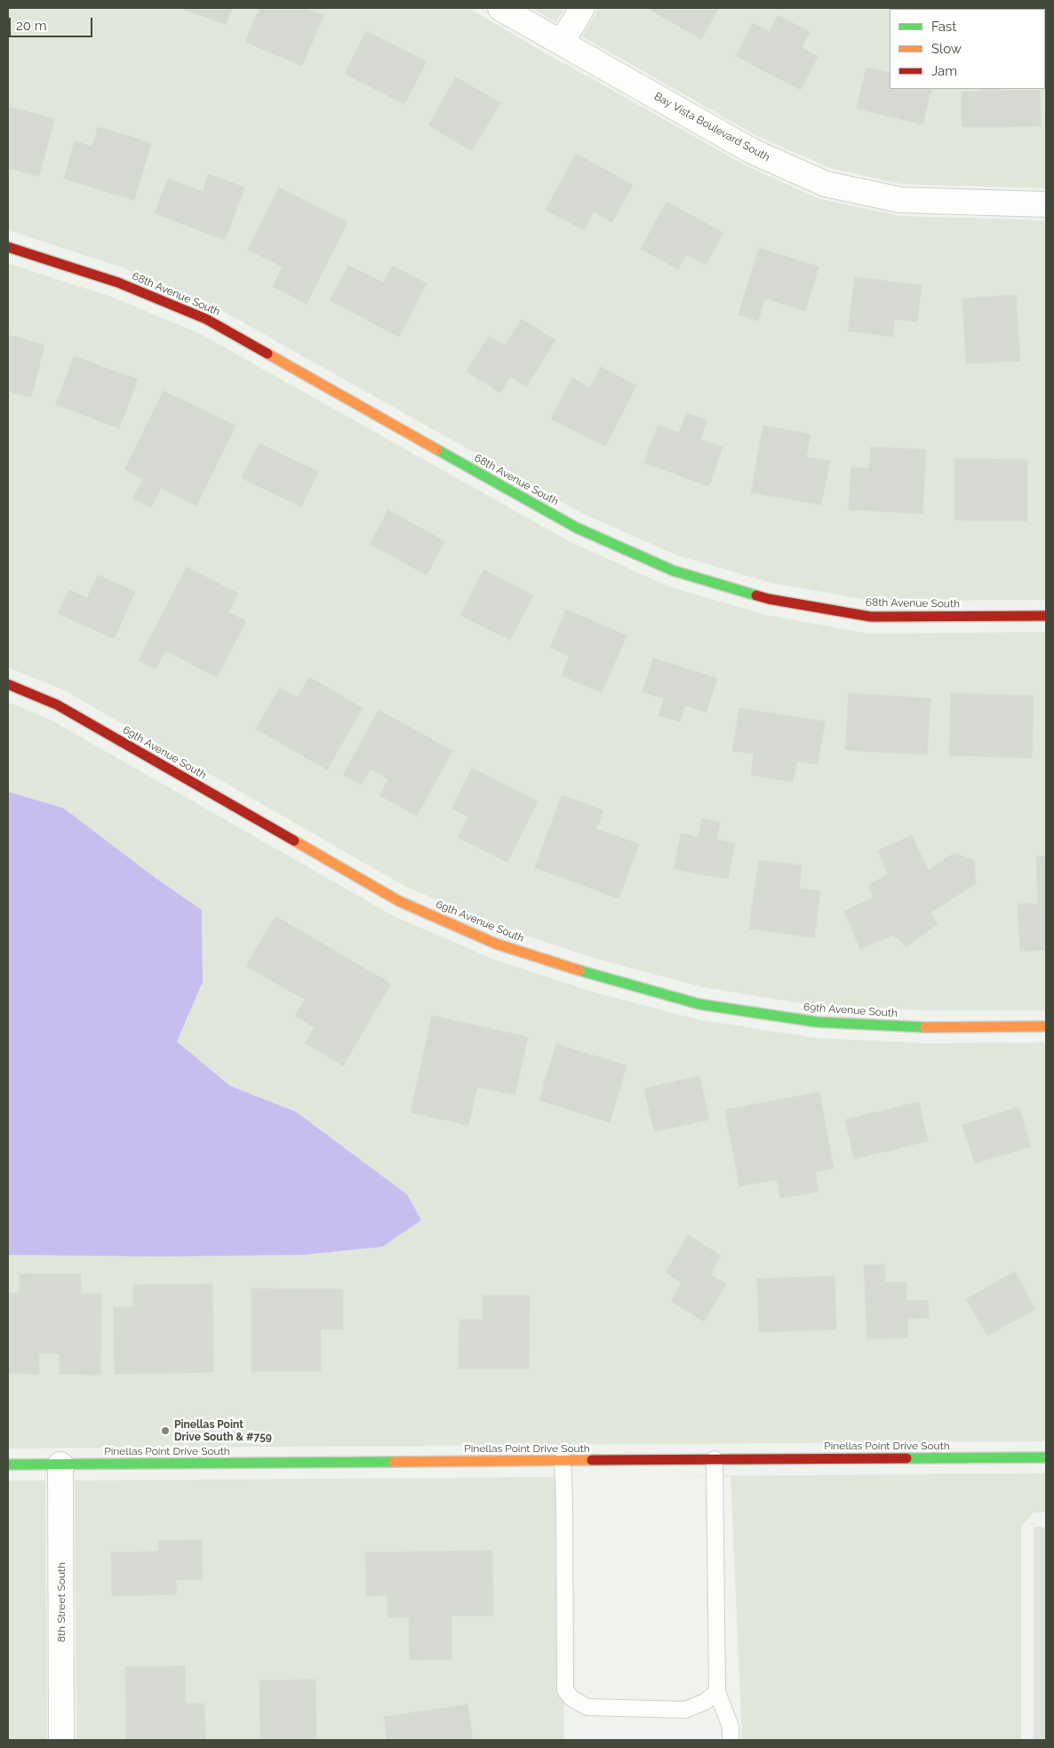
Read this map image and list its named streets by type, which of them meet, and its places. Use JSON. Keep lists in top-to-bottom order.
{
  "streets": {
    "street": [
      "Bay Vista Boulevard South",
      "68th Avenue South",
      "69th Avenue South",
      "Pinellas Point Drive South",
      "8th Street South"
    ]
  },
  "crossings": [
    ["Pinellas Point Drive South", "8th Street South"]
  ],
  "places": ["Pinellas Point Drive South & #759"],
  "legend": ["Fast", "Slow", "Jam"],
  "scale_bar": "20 m"
}
